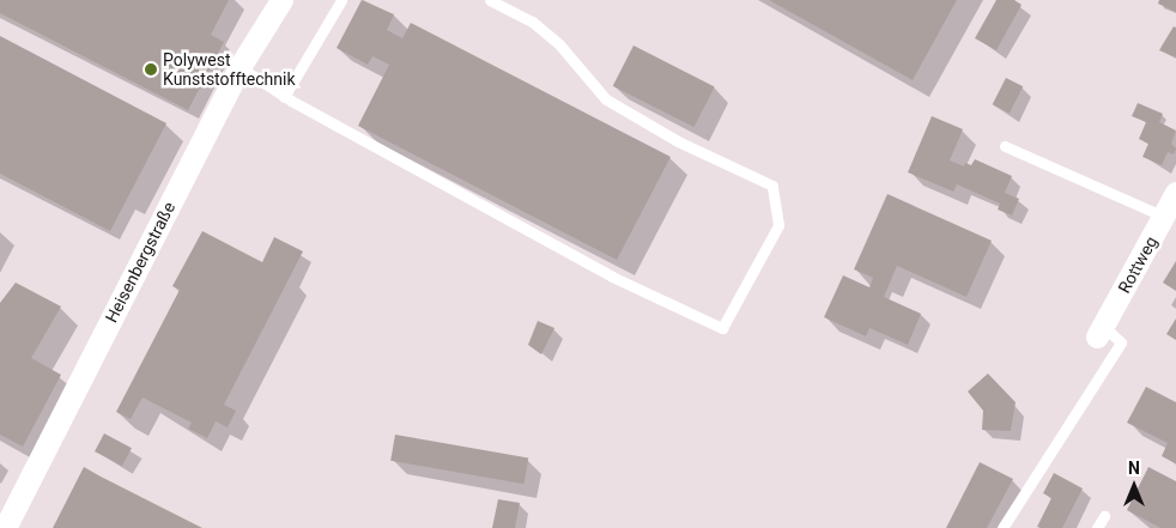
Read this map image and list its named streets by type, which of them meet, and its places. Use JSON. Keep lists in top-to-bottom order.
{
  "streets": {
    "street": ["Heisenbergstraße", "Rottweg"]
  },
  "places": ["Polywest Kunststofftechnik"],
  "north": "top"
}
